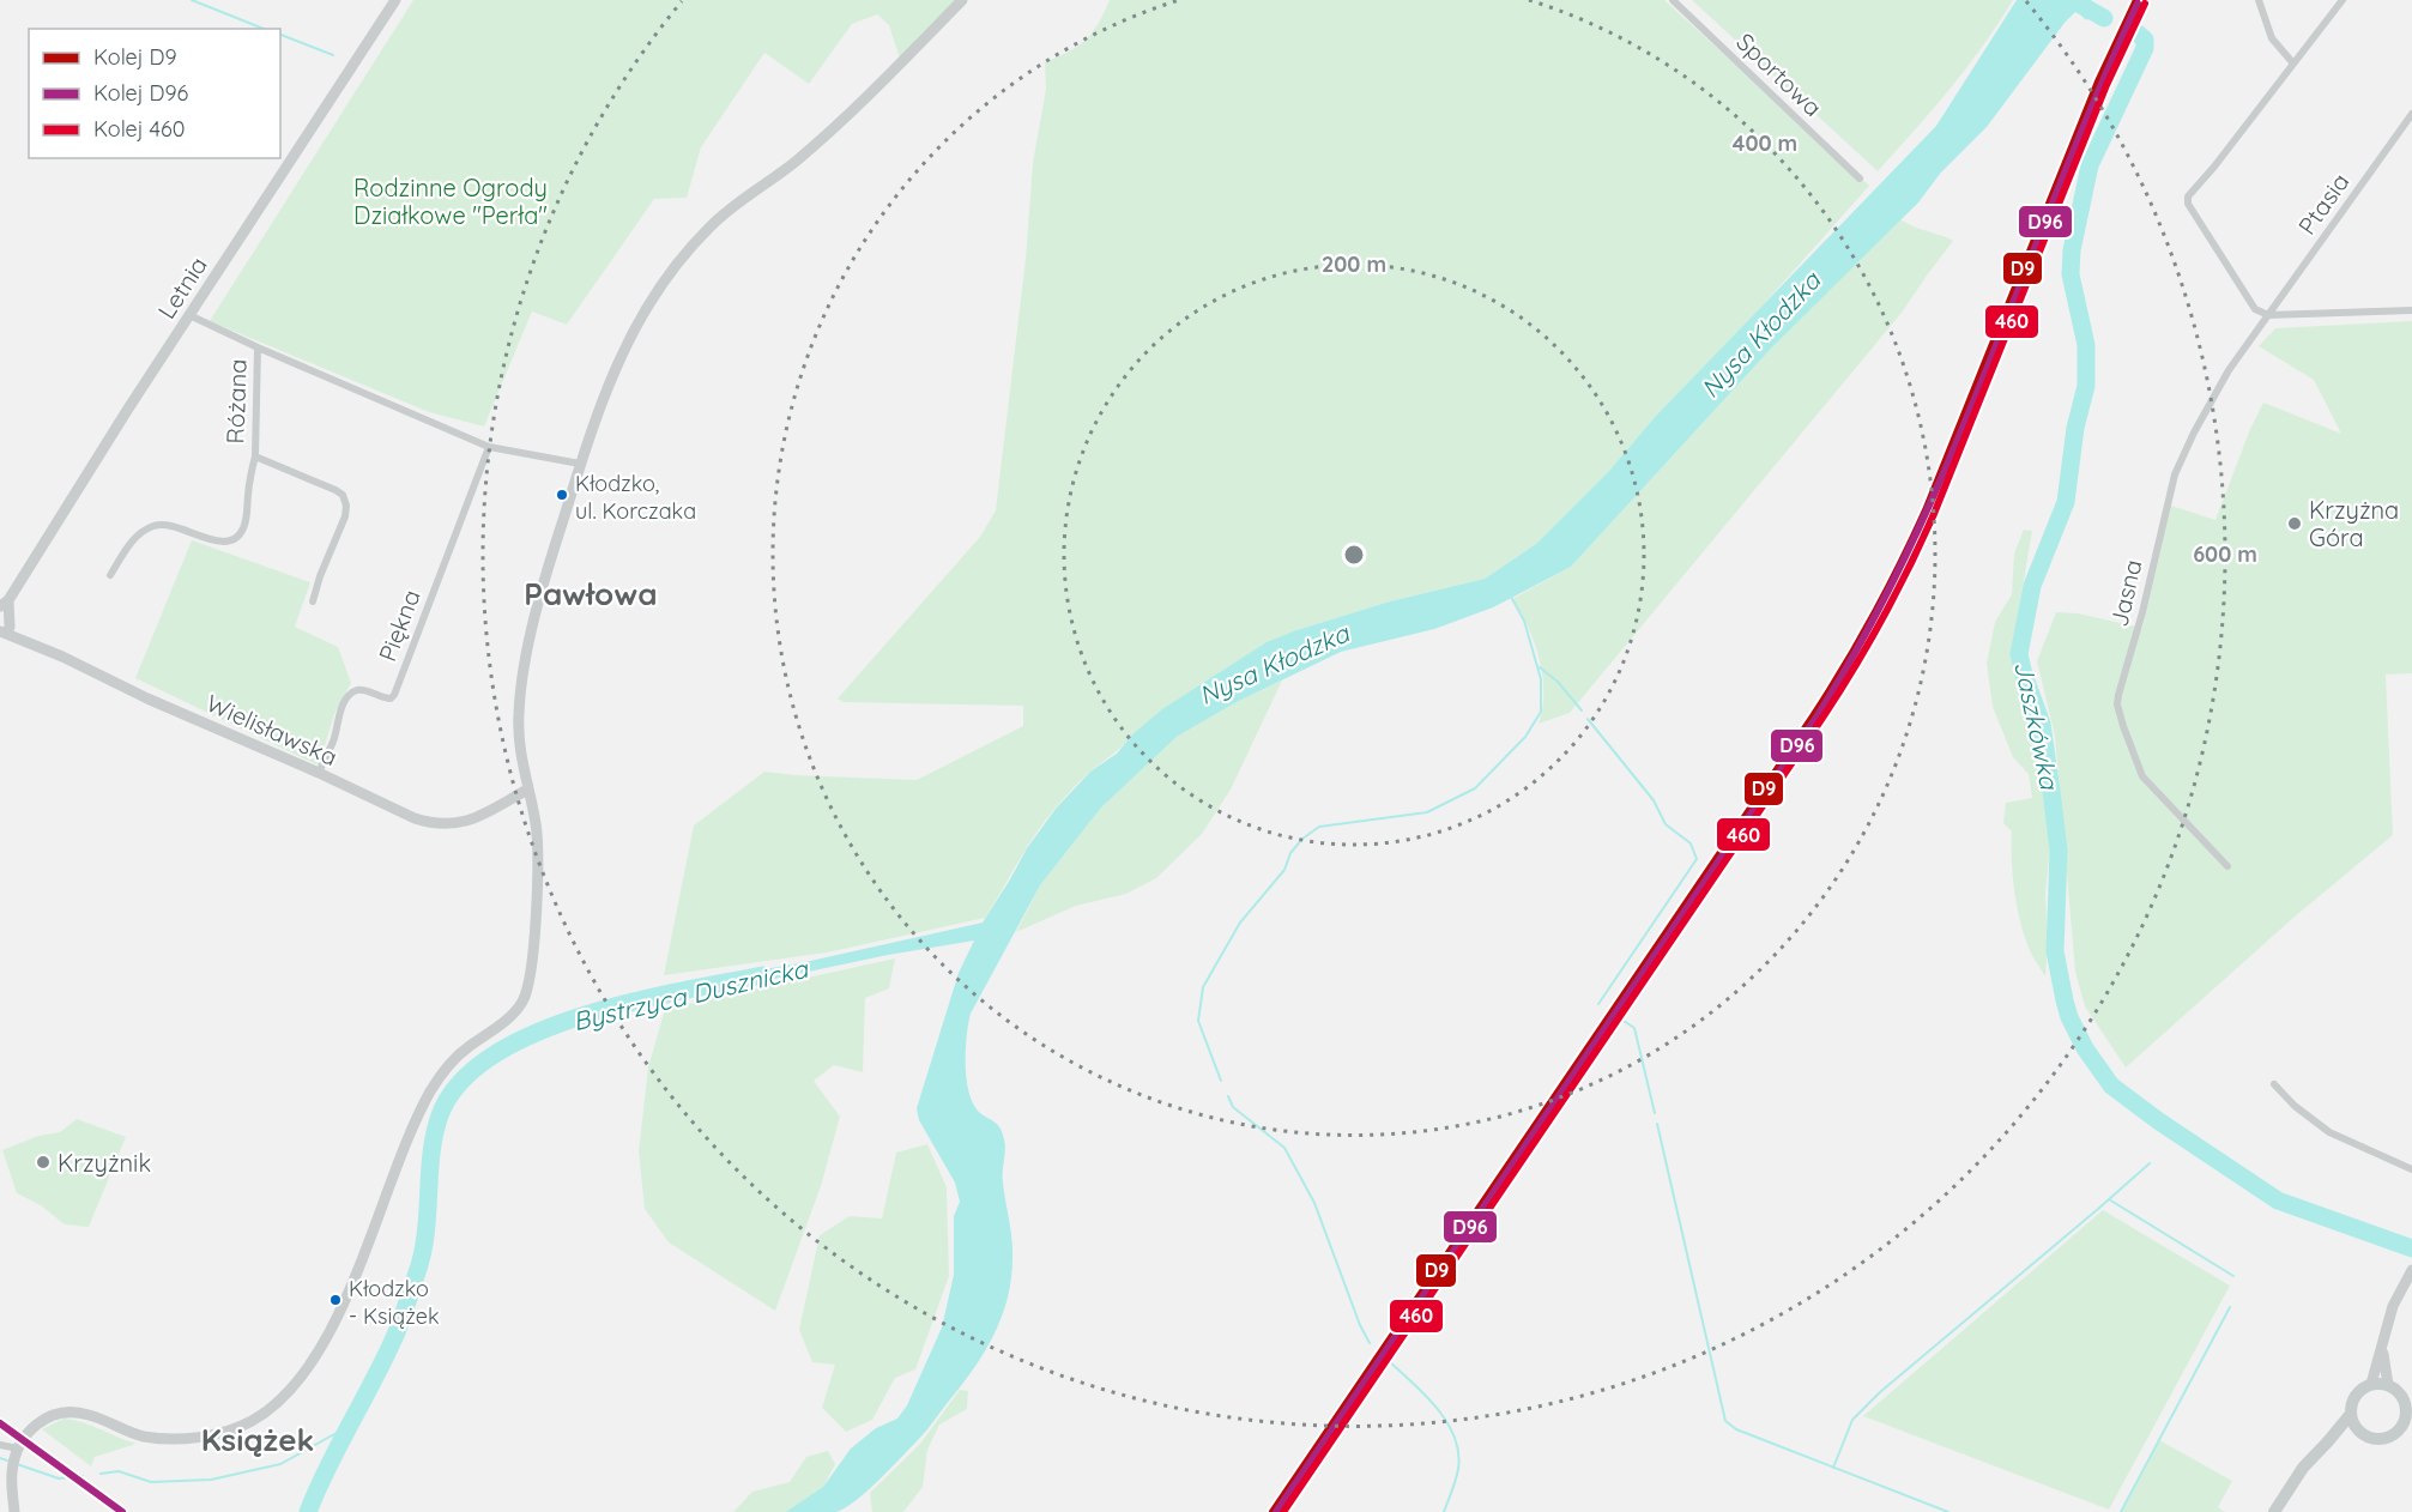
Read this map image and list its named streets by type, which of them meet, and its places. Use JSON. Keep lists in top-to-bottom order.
{
  "streets": {
    "street": [
      "Sportowa",
      "Ptasia",
      "Letnia",
      "Różana",
      "Jasna",
      "Piękna",
      "Wielisławska"
    ]
  },
  "crossings": [
    ["Ptasia", "Jasna"],
    ["Letnia", "Wielisławska"],
    ["Piękna", "Wielisławska"]
  ],
  "districts": ["Pawłowa", "Książek"],
  "water": ["Nysa Kłodzka", "Jaszkówka", "Bystrzyca Dusznicka"],
  "parks": ["Rodzinne Ogrody Działkowe \"Perła\""],
  "places": [
    "Kłodzko, ul. Korczaka",
    "Krzyżna Góra",
    "Krzyżnik",
    "Kłodzko - Książek"
  ],
  "lines": ["rail line D9", "rail line D96", "rail line 460"],
  "legend": ["Kolej D9", "Kolej D96", "Kolej 460"],
  "rings": ["400 m", "200 m", "600 m"]
}
